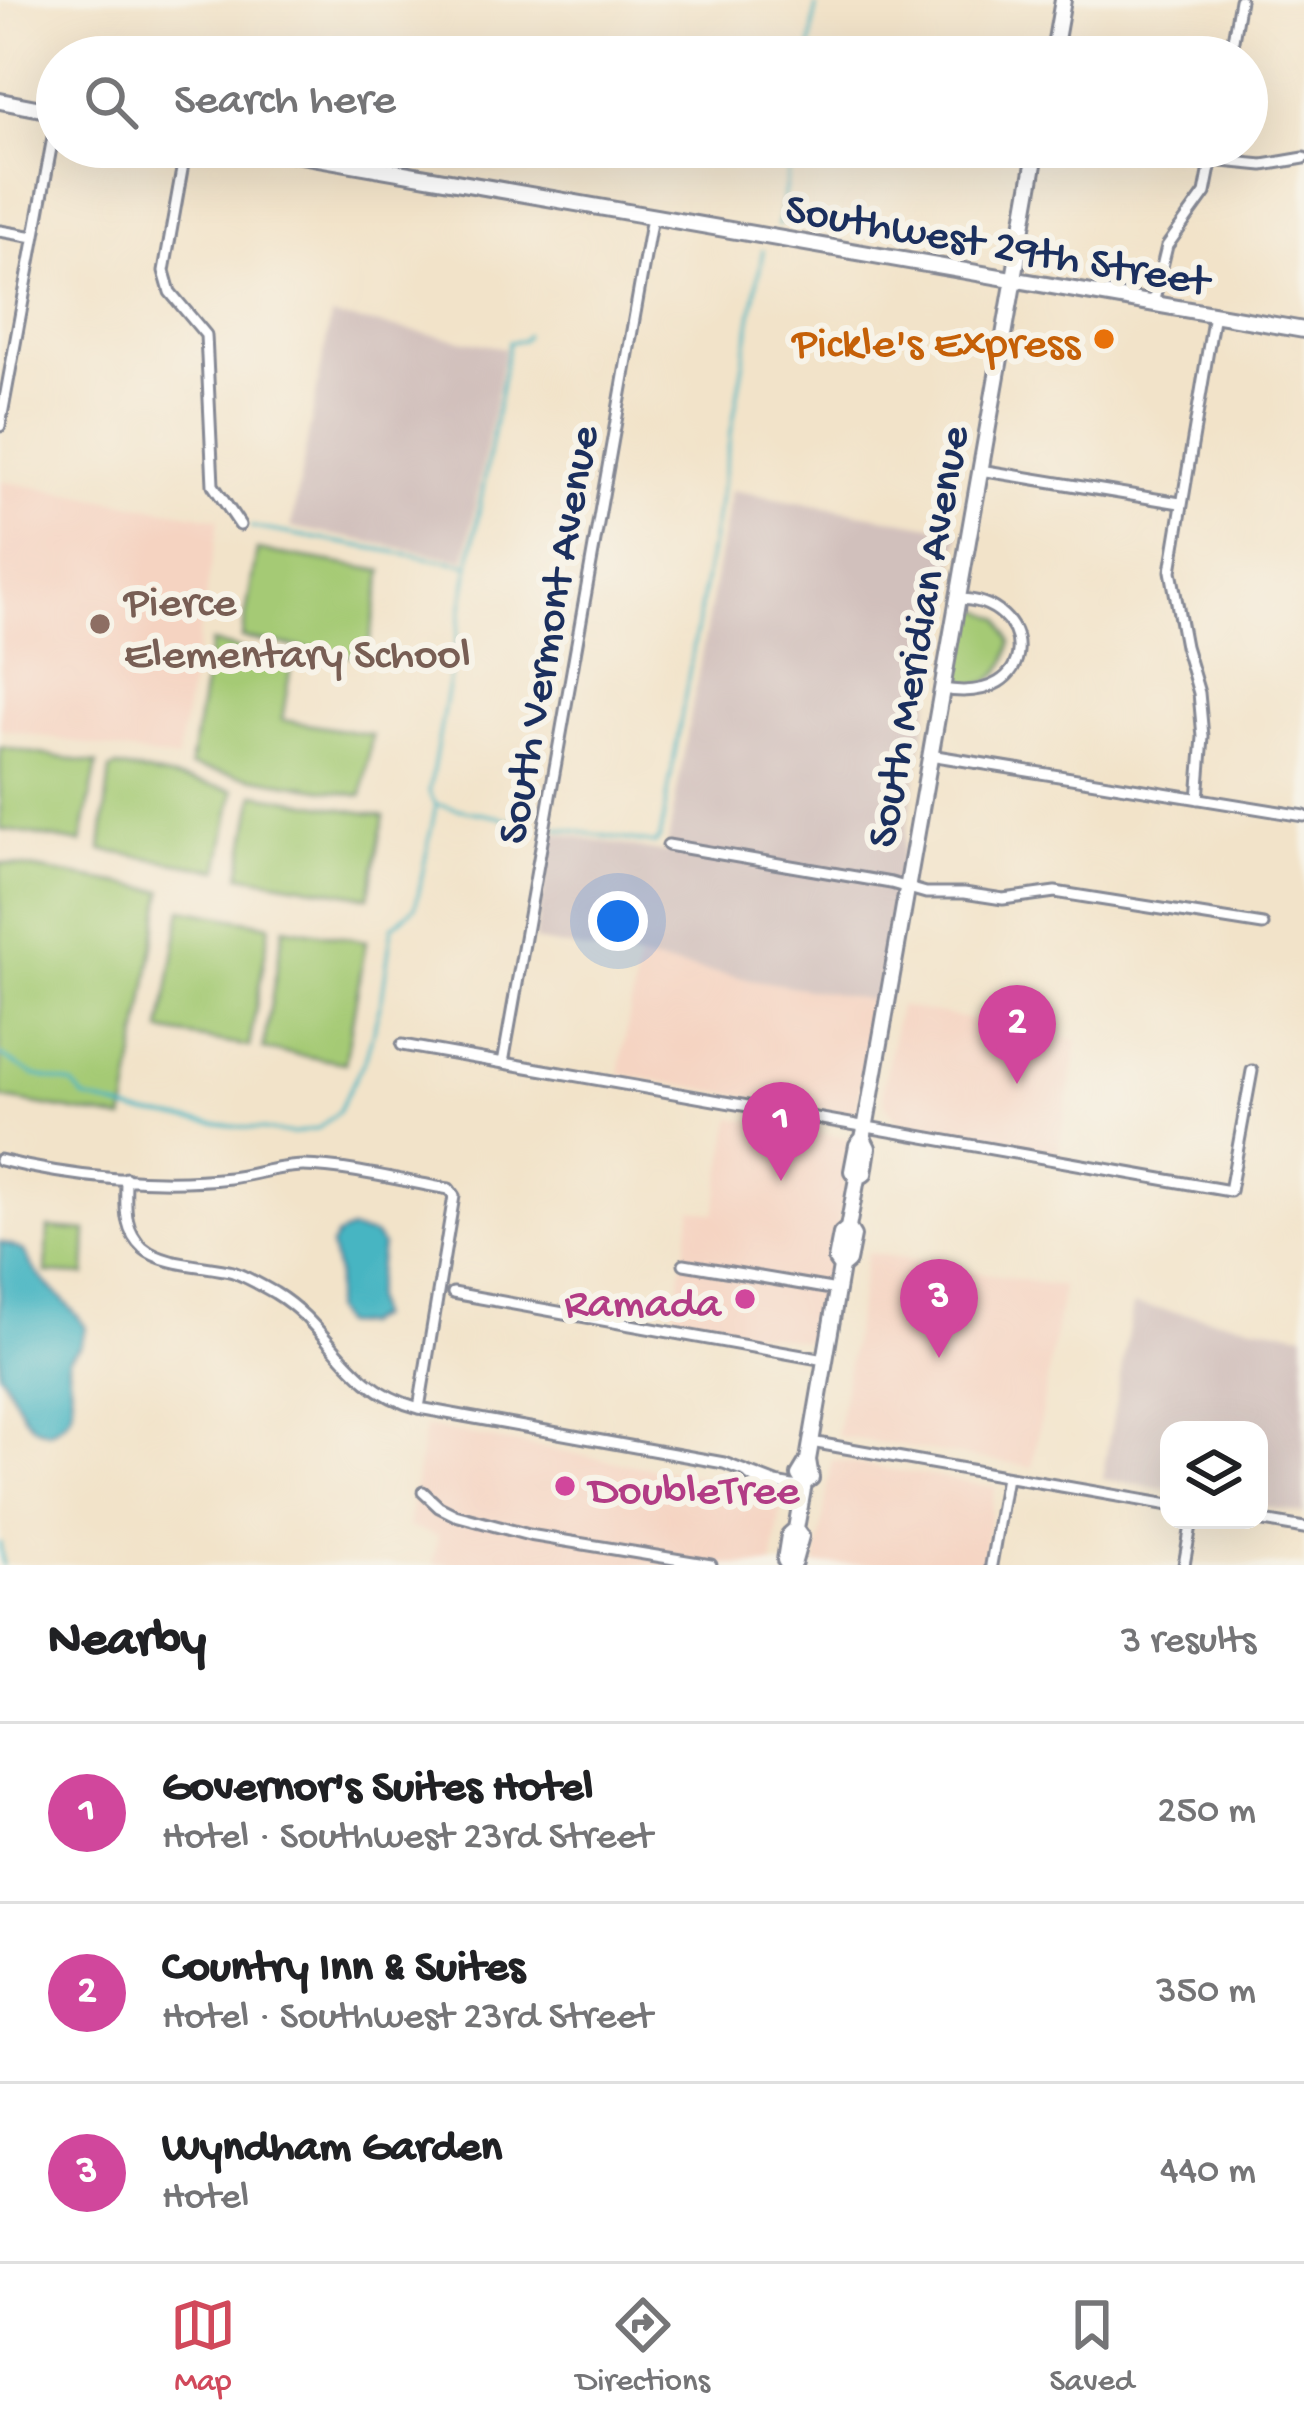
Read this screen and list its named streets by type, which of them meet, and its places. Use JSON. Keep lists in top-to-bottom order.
{
  "streets": {
    "main road": ["Southwest 29th Street", "South Meridian Avenue"],
    "street": ["South Vermont Avenue"]
  },
  "crossings": [
    ["Southwest 29th Street", "South Vermont Avenue"],
    ["Southwest 29th Street", "South Meridian Avenue"]
  ],
  "places": [
    "Pickle's Express",
    "Pierce Elementary School",
    "Ramada",
    "DoubleTree"
  ],
  "page": {
    "search": "Search here",
    "pins": ["2", "1", "3"],
    "heading": ["Nearby", "3 results"],
    "list": [
      {
        "mark": "1",
        "name": "Governor's Suites Hotel",
        "note": "Hotel · Southwest 23rd Street",
        "value": "250 m"
      },
      {
        "mark": "2",
        "name": "Country Inn & Suites",
        "note": "Hotel · Southwest 23rd Street",
        "value": "350 m"
      },
      {
        "mark": "3",
        "name": "Wyndham Garden",
        "note": "Hotel",
        "value": "440 m"
      }
    ],
    "nav": ["Map", "Directions", "Saved"]
  }
}
